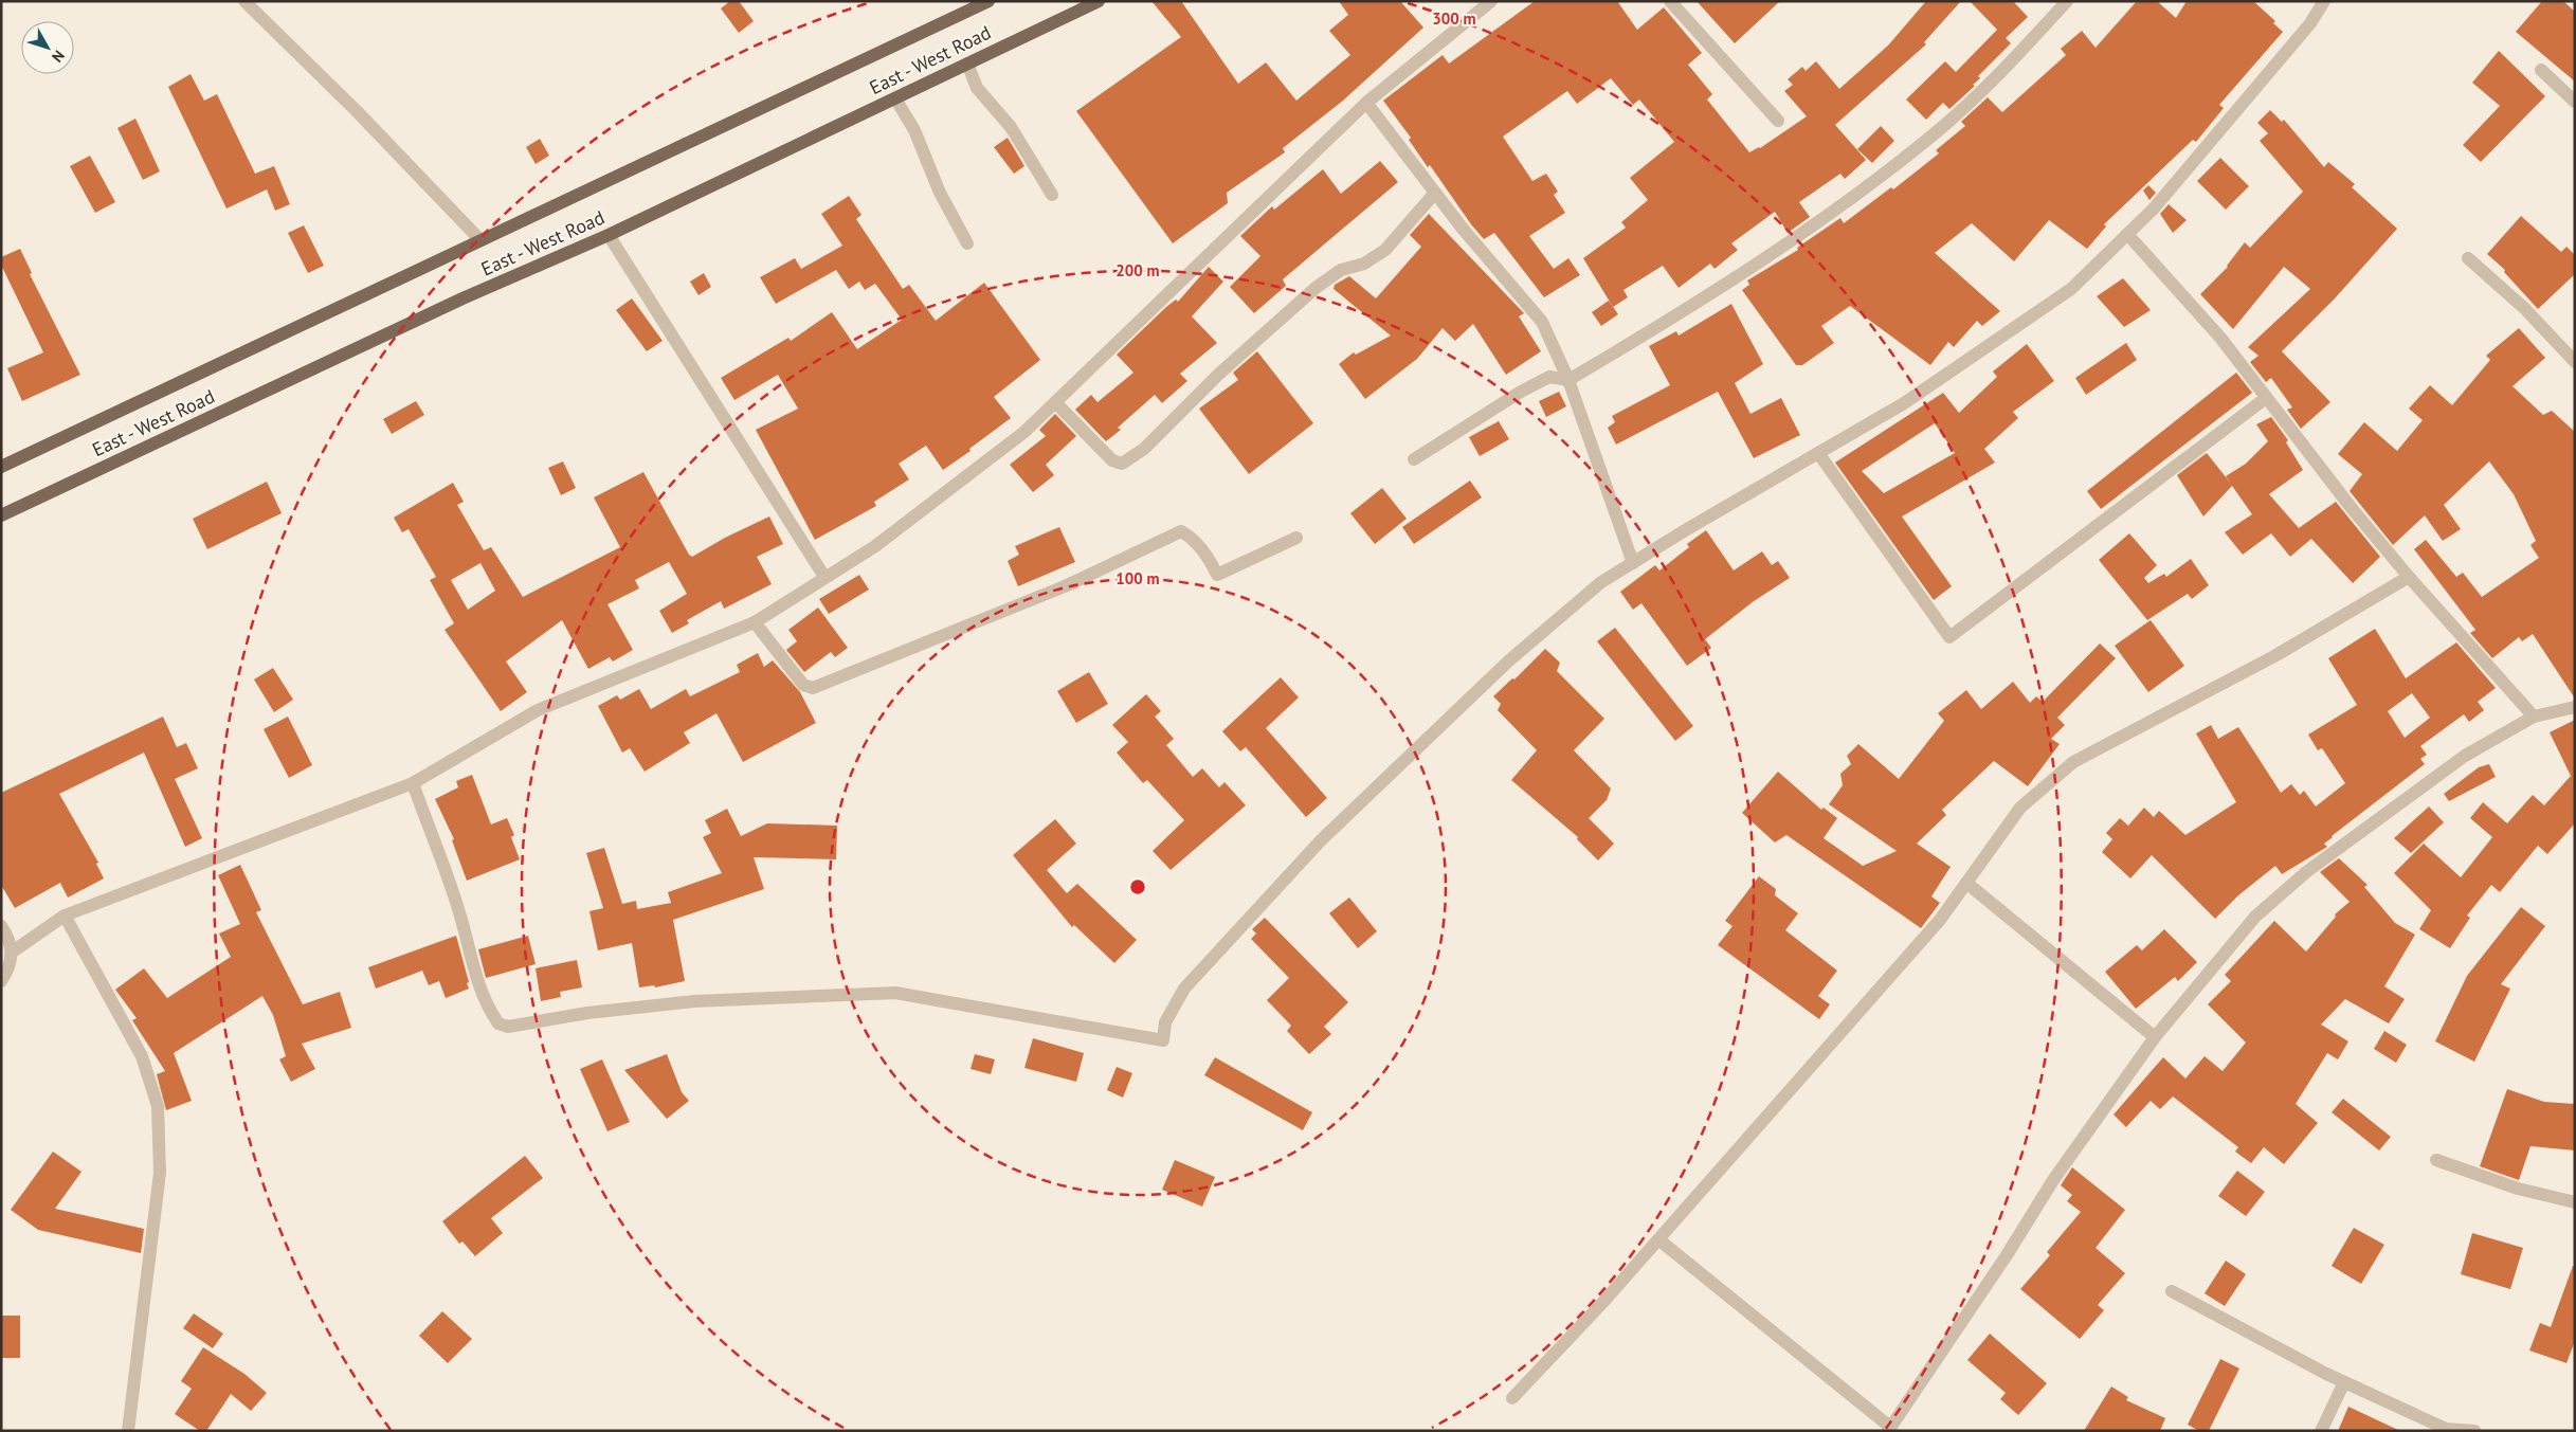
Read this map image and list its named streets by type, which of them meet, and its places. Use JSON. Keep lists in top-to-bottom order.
{
  "streets": {
    "main road": ["East - West Road"]
  },
  "north": "bottom right",
  "rings": ["300 m", "200 m", "100 m"]
}
